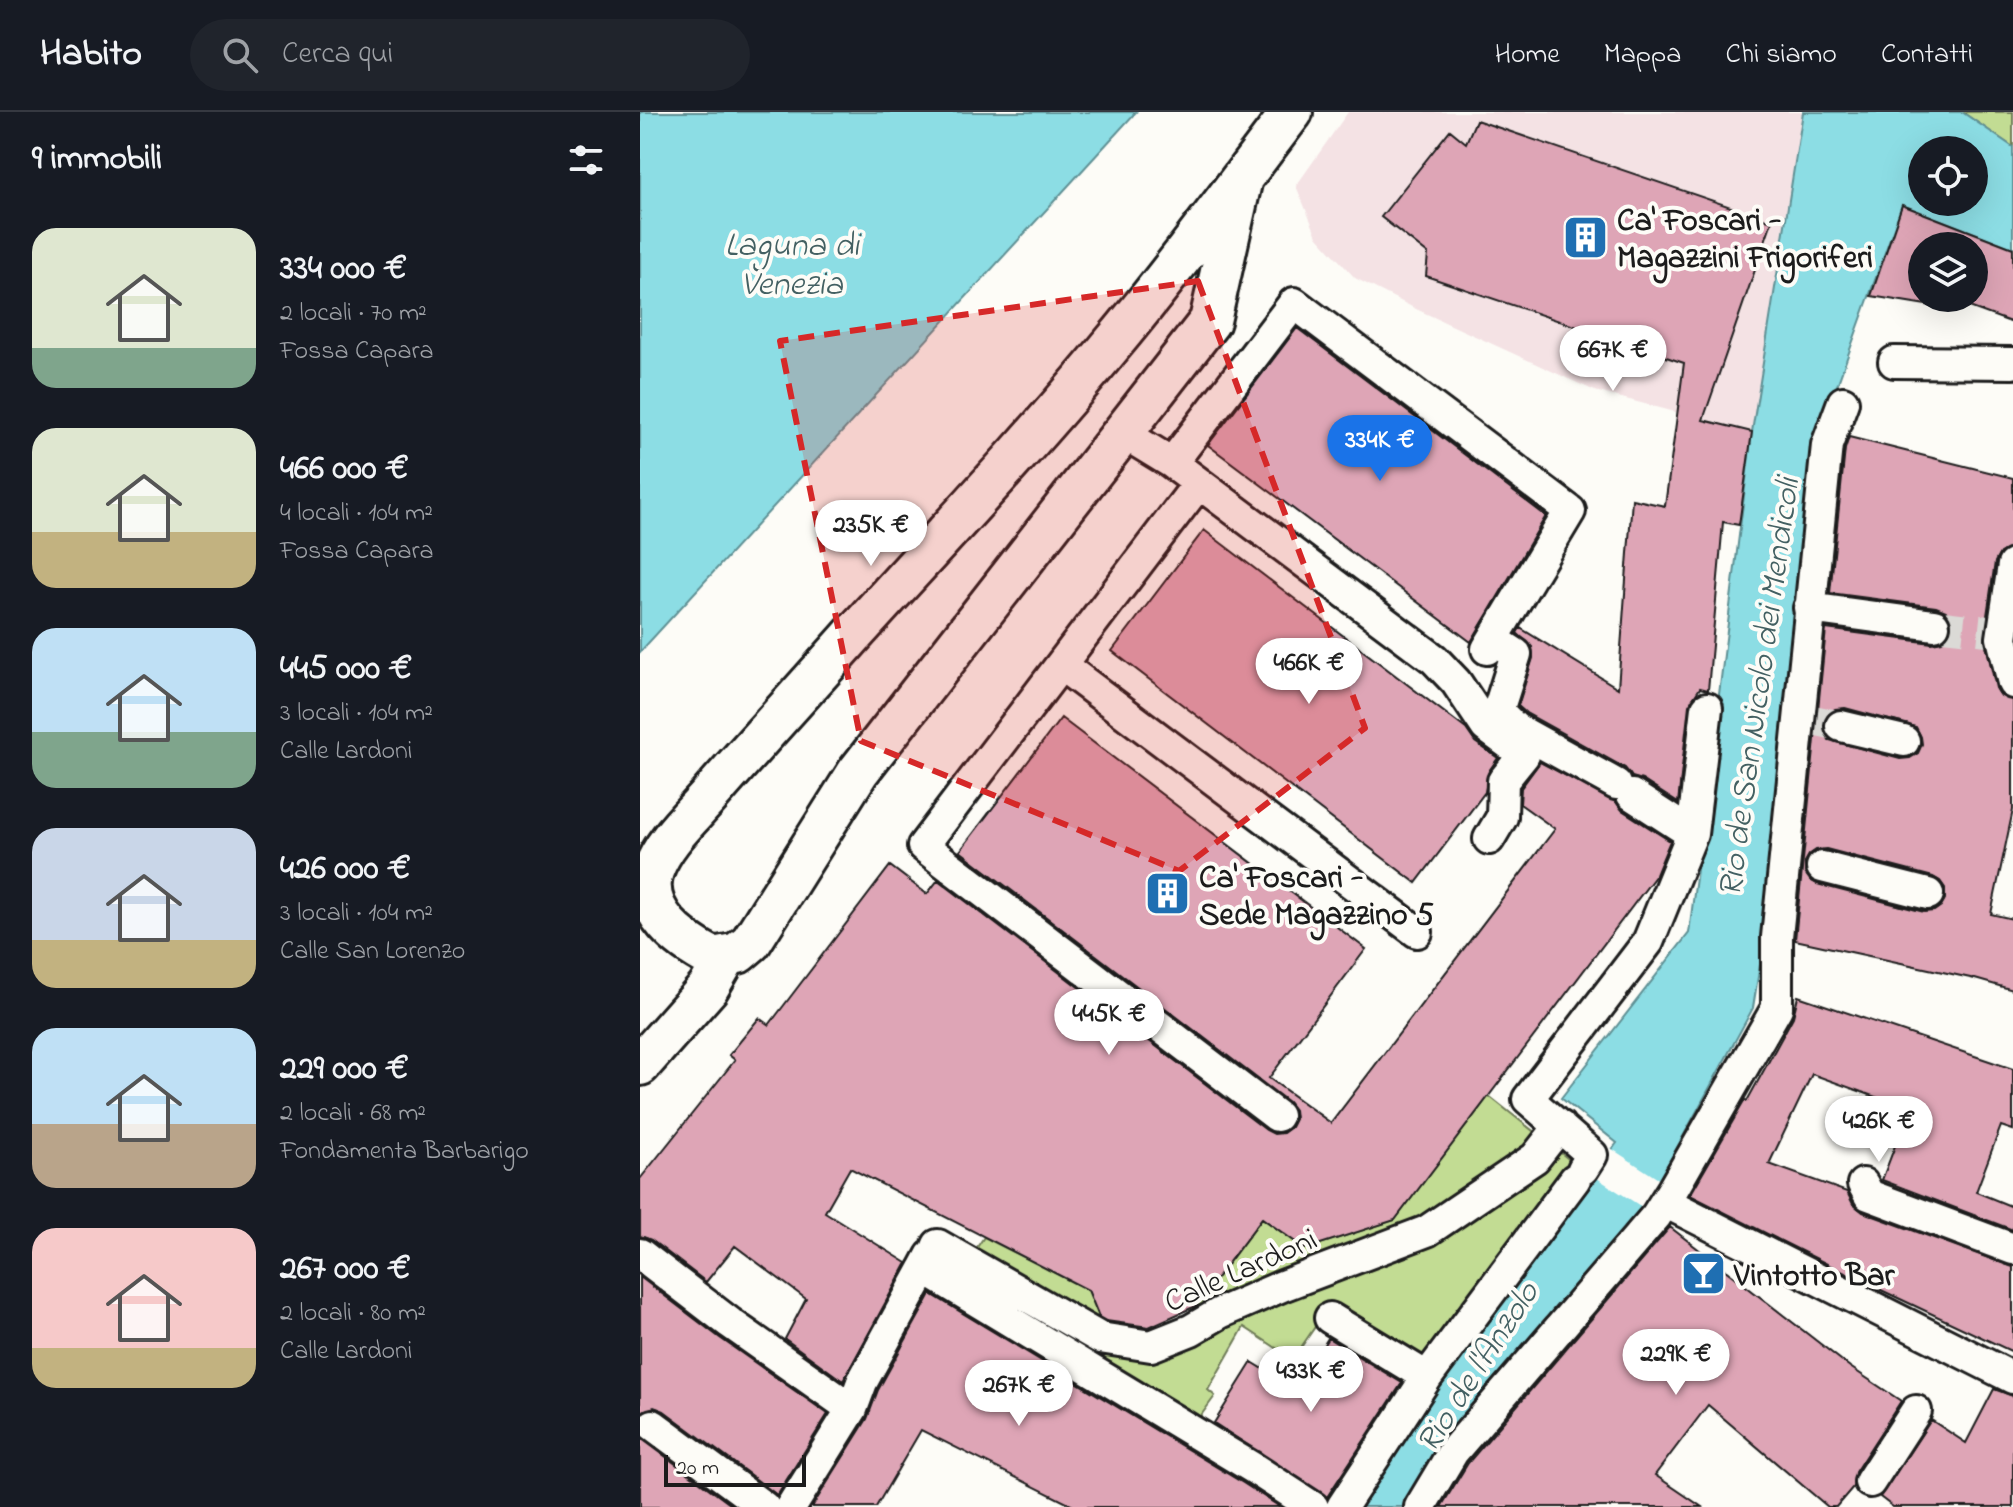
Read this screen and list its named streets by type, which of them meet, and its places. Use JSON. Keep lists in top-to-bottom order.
{
  "streets": {
    "street": ["Calle Lardoni"]
  },
  "water": ["Laguna di Venezia", "Rio de San Nicolo dei Mendicoli", "Rio de l'Anzolo"],
  "places": {
    "building": ["Ca' Foscari - Magazzini Frigoriferi", "Ca' Foscari - Sede Magazzino 5"],
    "bar": ["Vintotto Bar"]
  },
  "scale_bar": "20 m",
  "page": {
    "header": "Habito",
    "search": "Cerca qui",
    "nav": [
      "Home",
      "Mappa",
      "Chi siamo",
      "Contatti"
    ],
    "heading": "9 immobili",
    "list": [
      {
        "name": "334 000 €",
        "note": "2 locali · 70 m² · Fossa Capara"
      },
      {
        "name": "466 000 €",
        "note": "4 locali · 104 m² · Fossa Capara"
      },
      {
        "name": "445 000 €",
        "note": "3 locali · 104 m² · Calle Lardoni"
      },
      {
        "name": "426 000 €",
        "note": "3 locali · 104 m² · Calle San Lorenzo"
      },
      {
        "name": "229 000 €",
        "note": "2 locali · 68 m² · Fondamenta Barbarigo"
      },
      {
        "name": "267 000 €",
        "note": "2 locali · 80 m² · Calle Lardoni"
      }
    ],
    "price": [
      "667K €",
      "334K €",
      "235K €",
      "466K €",
      "445K €",
      "426K €",
      "229K €",
      "433K €",
      "267K €"
    ],
    "scale": "20 m"
  }
}
